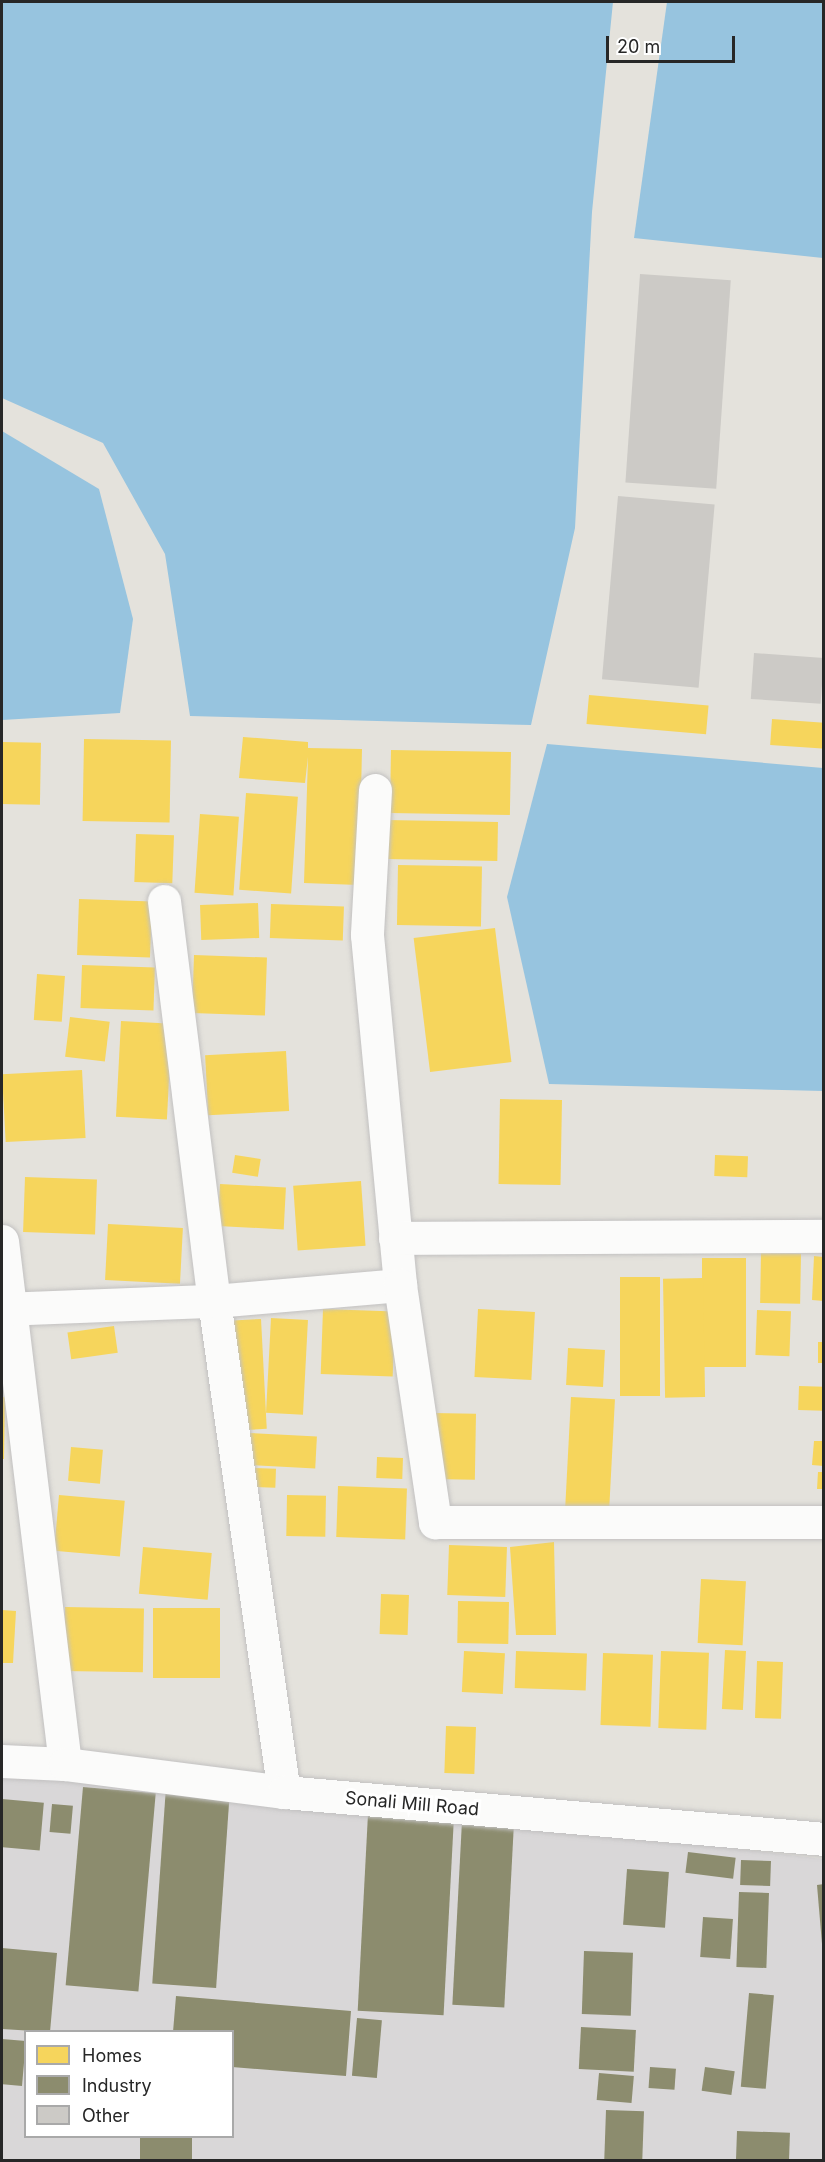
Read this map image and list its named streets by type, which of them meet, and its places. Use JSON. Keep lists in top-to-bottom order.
{
  "streets": {
    "street": ["Sonali Mill Road"]
  },
  "legend": ["Homes", "Industry", "Other"],
  "scale_bar": "20 m"
}
